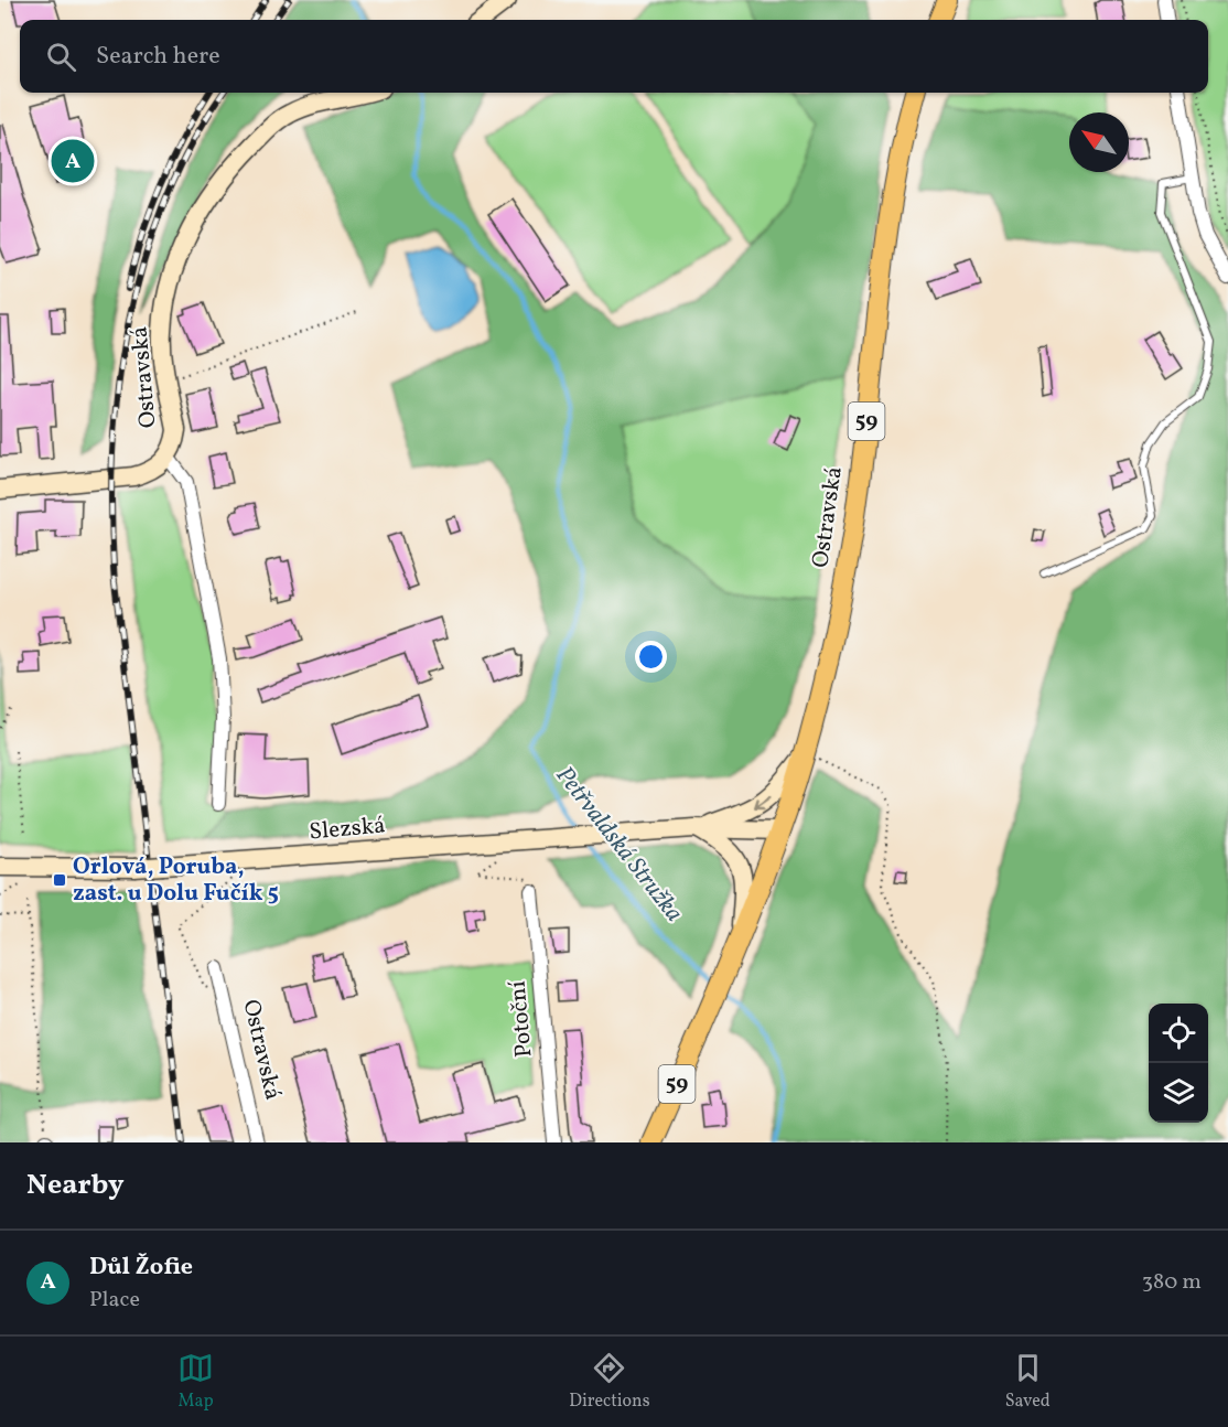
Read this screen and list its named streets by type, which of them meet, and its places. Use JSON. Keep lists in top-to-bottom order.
{
  "streets": {
    "main road": ["Ostravská", "59", "Slezská"],
    "street": ["Potoční"]
  },
  "crossings": [
    ["Ostravská", "59"],
    ["Ostravská", "Slezská"],
    ["59", "Slezská"]
  ],
  "water": ["Petřvaldská Stružka"],
  "places": {
    "transit": ["Orlová, Poruba, zast. u Dolu Fučík 5"]
  },
  "north": "top left",
  "page": {
    "search": "Search here",
    "pins": "A",
    "heading": "Nearby",
    "list": [
      {
        "mark": "A",
        "name": "Důl Žofie",
        "note": "Place",
        "value": "380 m"
      }
    ],
    "nav": ["Map", "Directions", "Saved"]
  }
}
